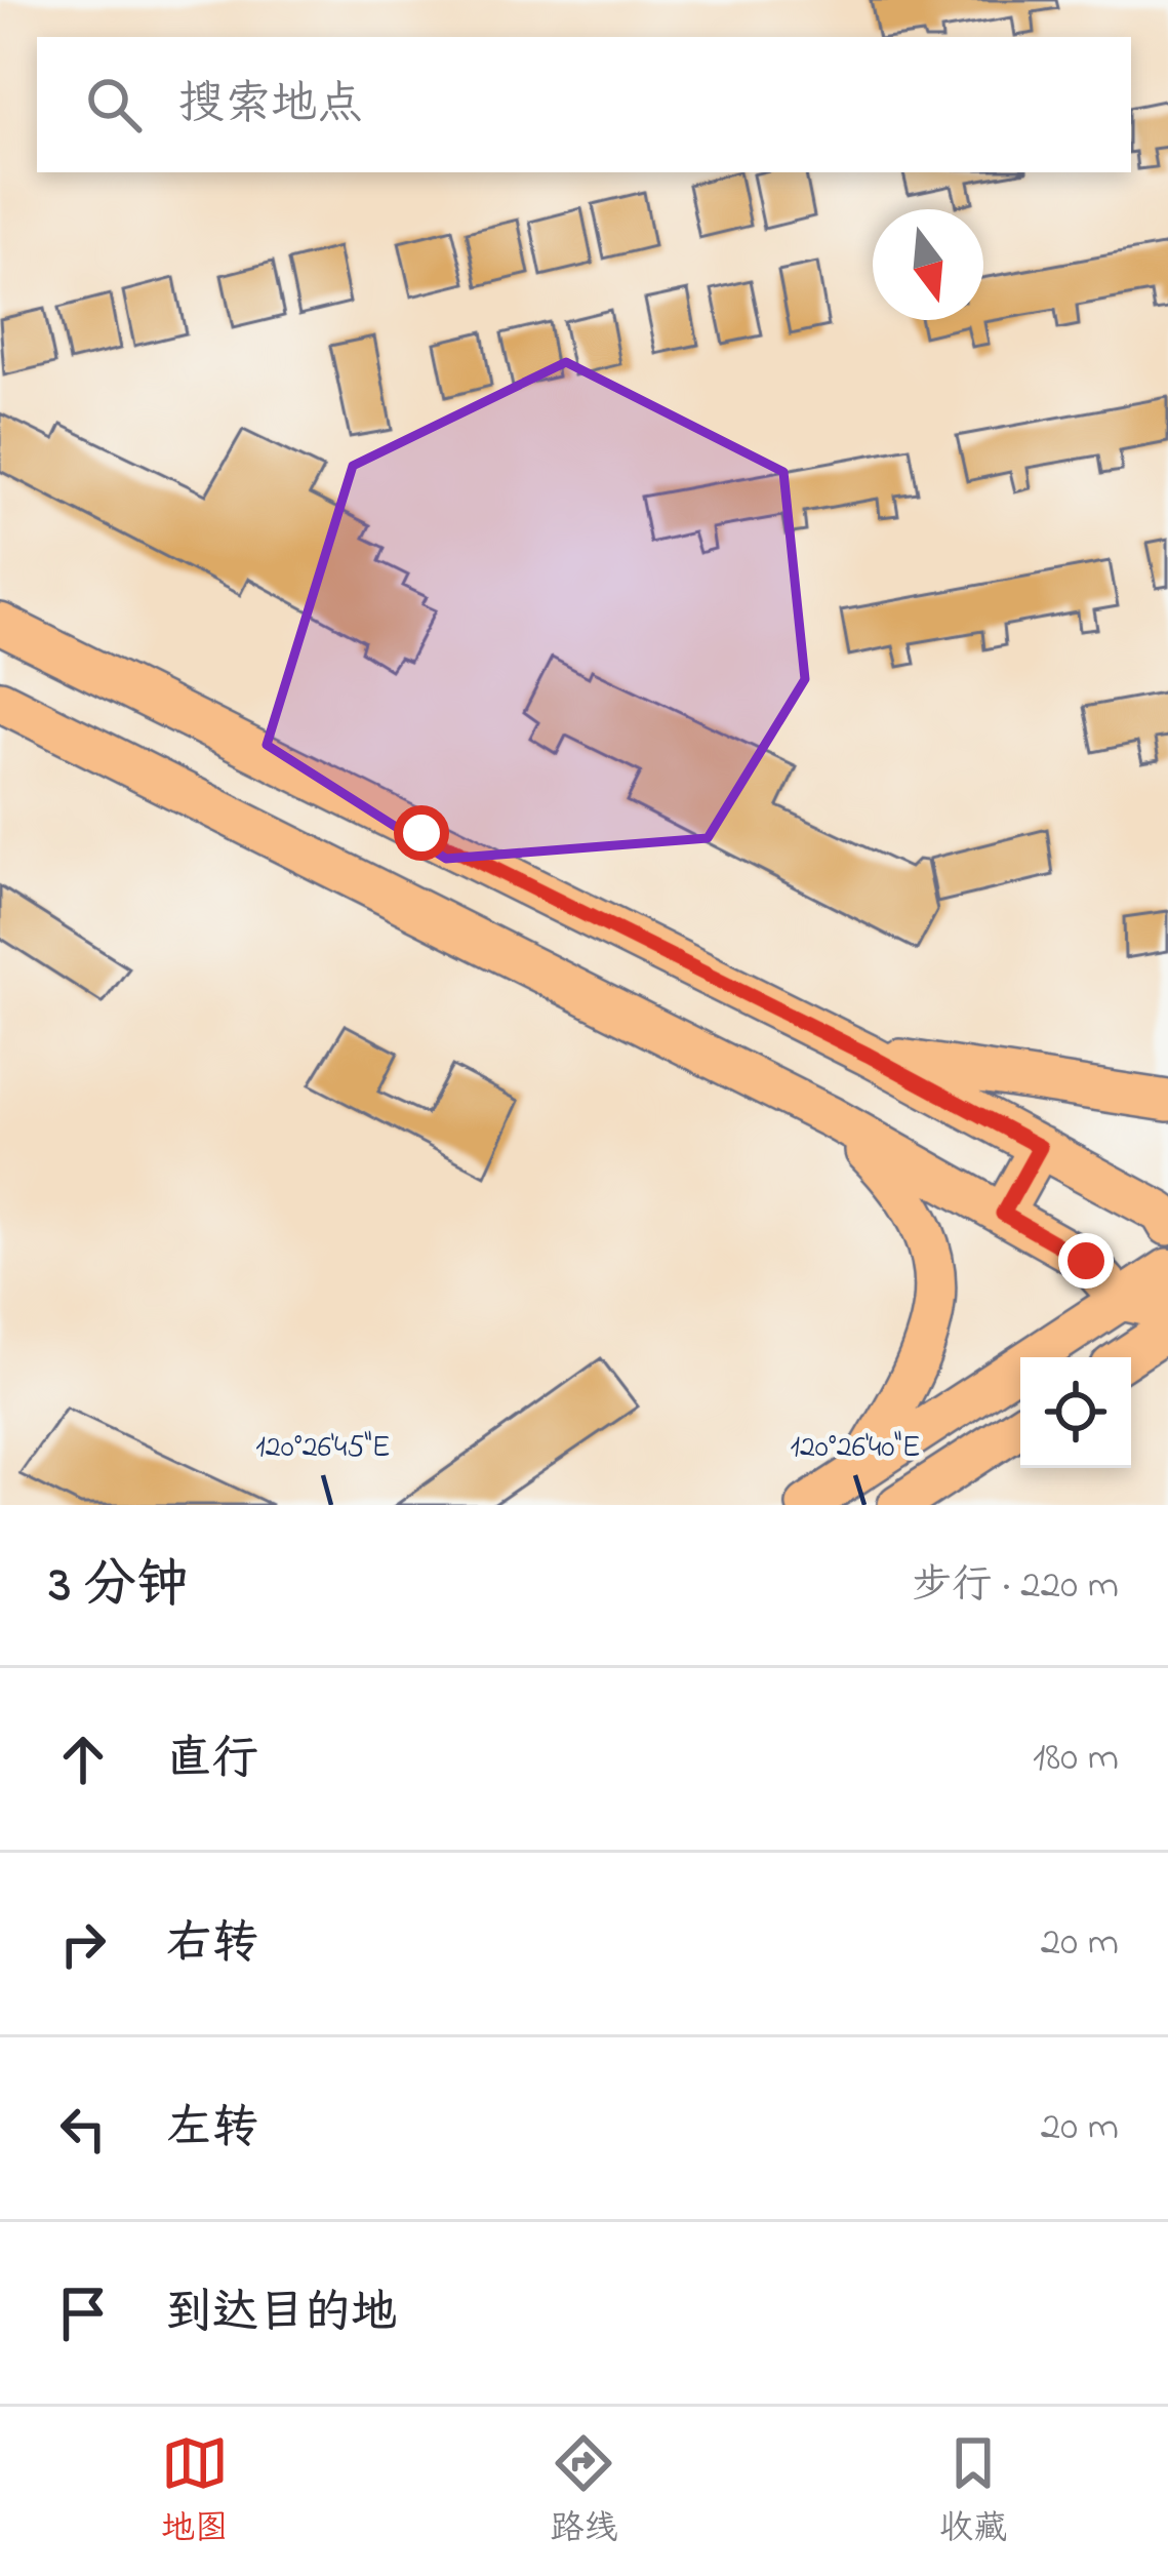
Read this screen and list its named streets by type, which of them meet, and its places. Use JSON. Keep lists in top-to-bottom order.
{
  "north": "bottom",
  "page": {
    "search": "搜索地点",
    "heading": ["3 分钟", "步行 · 220 m"],
    "list": [
      ["直行", "180 m"],
      ["右转", "20 m"],
      ["左转", "20 m"],
      "到达目的地"
    ],
    "nav": ["地图", "路线", "收藏"]
  },
  "coordinates": ["120°26'45\"E", "120°26'40\"E"]
}
